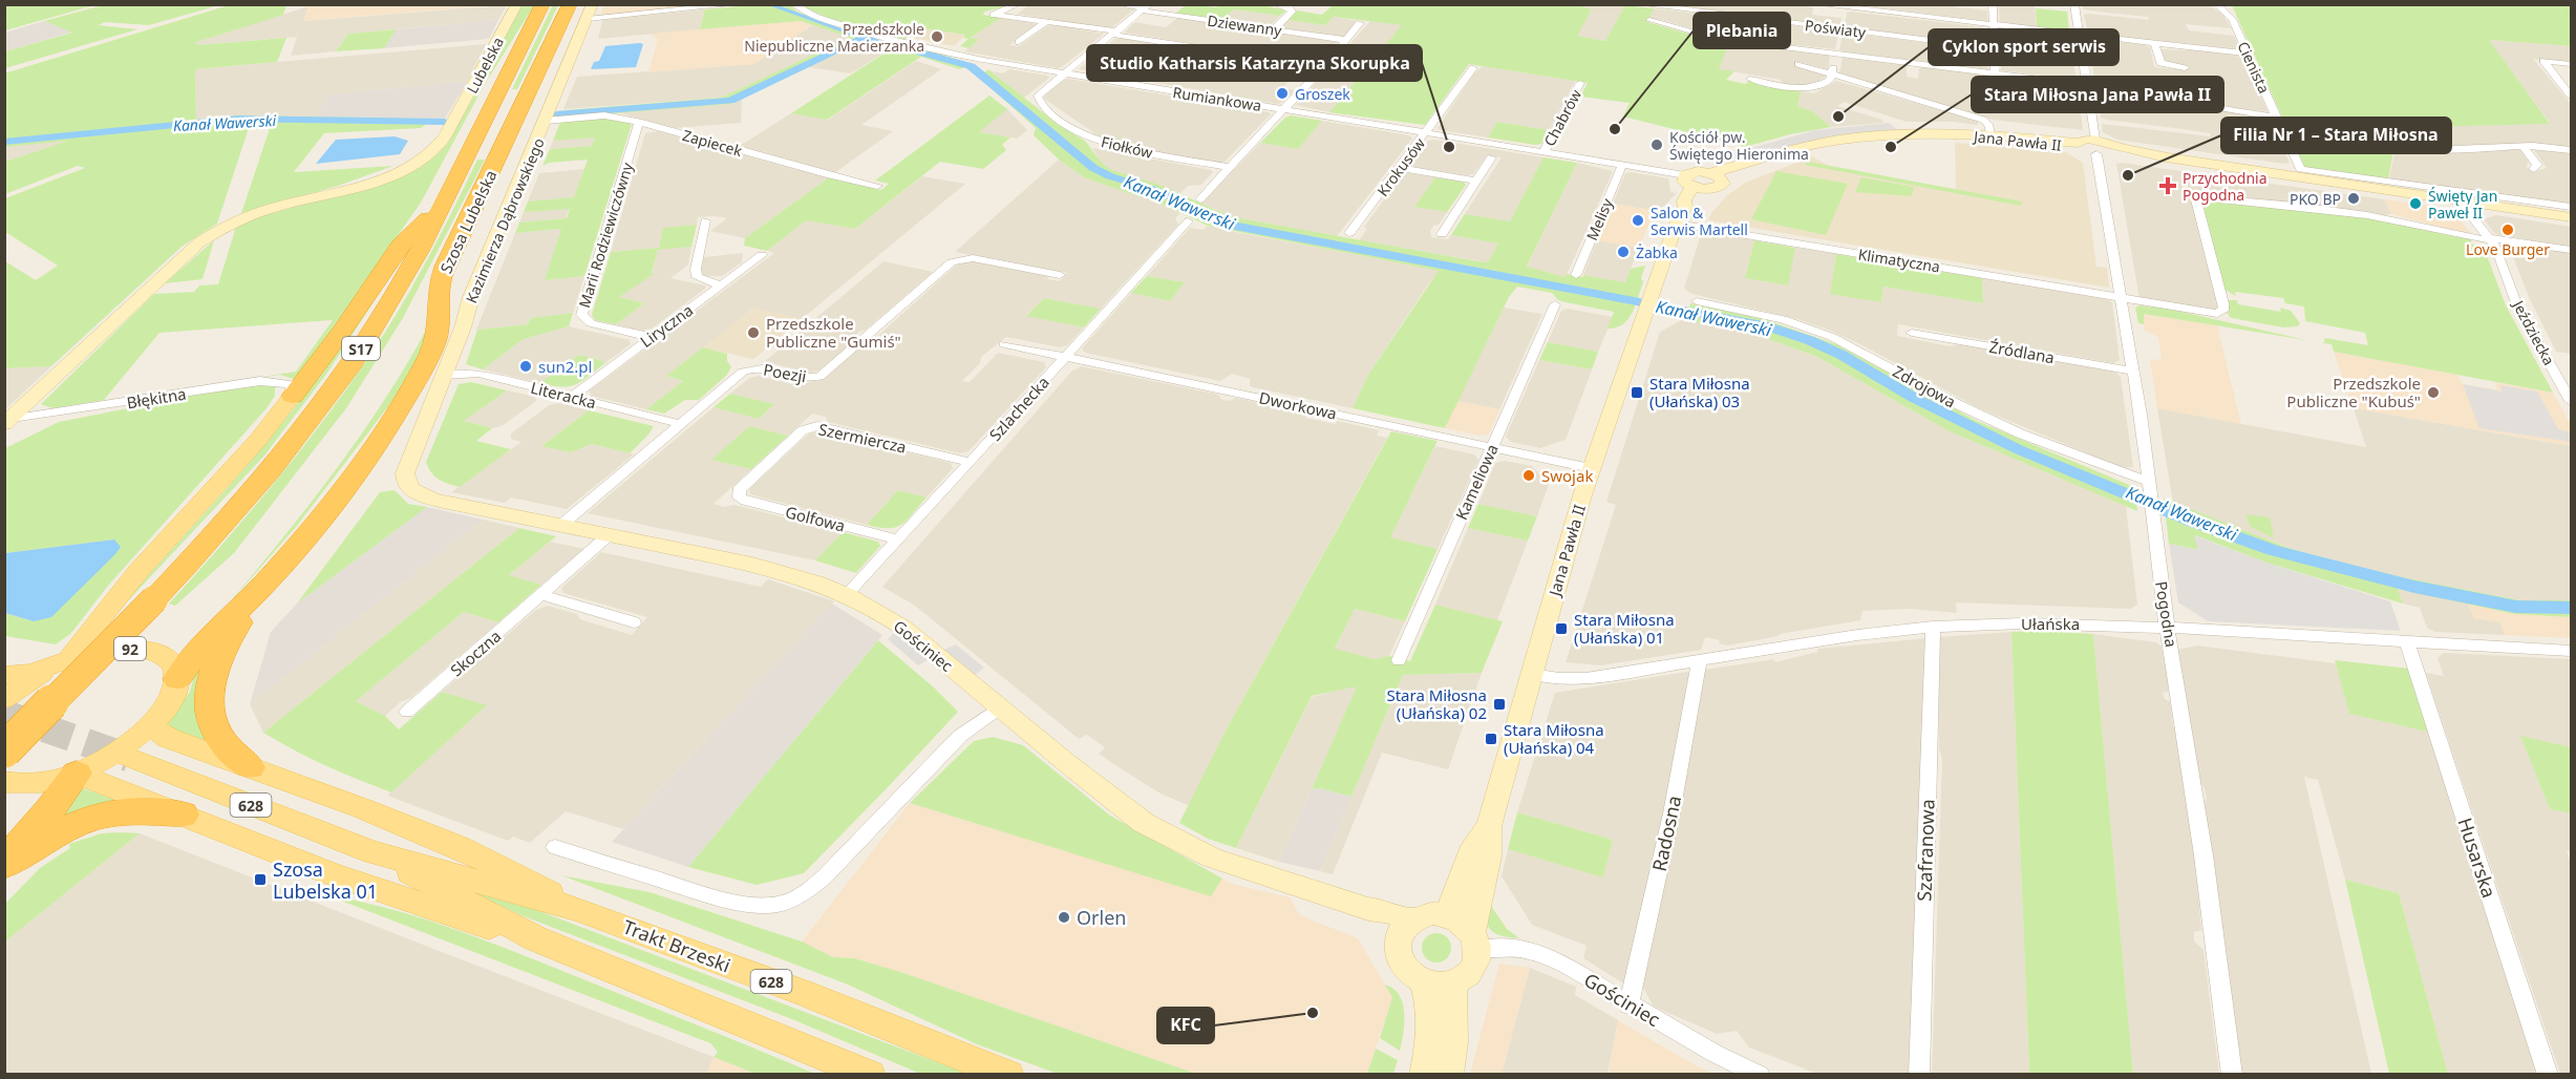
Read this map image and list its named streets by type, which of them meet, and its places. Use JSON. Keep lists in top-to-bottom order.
{
  "streets": {
    "highway": ["Szosa Lubelska", "S17"],
    "main road": ["92", "628", "Trakt Brzeski"],
    "street": [
      "Dziewanny",
      "Poświaty",
      "Lubelska",
      "Cienista",
      "Rumiankowa",
      "Chabrów",
      "Jana Pawła II",
      "Zapiecek",
      "Fiołków",
      "Krokusów",
      "Melisy",
      "Kazimierza Dąbrowskiego",
      "Marii Rodziewiczówny",
      "Klimatyczna",
      "Liryczna",
      "Jeździecka",
      "Źródlana",
      "Poezji",
      "Zdrojowa",
      "Literacka",
      "Błękitna",
      "Dworkowa",
      "Szlachecka",
      "Szermiercza",
      "Kameliowa",
      "Golfowa",
      "Pogodna",
      "Ułańska",
      "Gościniec",
      "Skoczna",
      "Radosna",
      "Szafranowa",
      "Husarska"
    ]
  },
  "crossings": [
    ["Lubelska", "Błękitna"],
    ["Rumiankowa", "Chabrów"],
    ["Rumiankowa", "Jana Pawła II"],
    ["Rumiankowa", "Fiołków"],
    ["Rumiankowa", "Krokusów"],
    ["Rumiankowa", "Melisy"],
    ["Jana Pawła II", "Klimatyczna"],
    ["Jana Pawła II", "Dworkowa"],
    ["Jana Pawła II", "Ułańska"],
    ["Jana Pawła II", "Gościniec"],
    ["Zapiecek", "Kazimierza Dąbrowskiego"],
    ["Zapiecek", "Marii Rodziewiczówny"],
    ["Kazimierza Dąbrowskiego", "Literacka"],
    ["Kazimierza Dąbrowskiego", "Gościniec"],
    ["Szosa Lubelska", "S17"],
    ["Marii Rodziewiczówny", "Liryczna"],
    ["Klimatyczna", "Jeździecka"],
    ["Klimatyczna", "Pogodna"],
    ["Liryczna", "Literacka"],
    ["Źródlana", "Pogodna"],
    ["Poezji", "Literacka"],
    ["Poezji", "Gościniec"],
    ["Zdrojowa", "Pogodna"],
    ["Dworkowa", "Szlachecka"],
    ["Dworkowa", "Kameliowa"],
    ["Szlachecka", "Szermiercza"],
    ["Szlachecka", "Golfowa"],
    ["Szlachecka", "Gościniec"],
    ["Szermiercza", "Golfowa"],
    ["Pogodna", "Ułańska"],
    ["Ułańska", "Radosna"],
    ["Ułańska", "Szafranowa"],
    ["Ułańska", "Husarska"],
    ["Gościniec", "Skoczna"],
    ["Gościniec", "Radosna"]
  ],
  "water": ["Kanał Wawerski"],
  "places": {
    "other": [
      "Przedszkole Niepubliczne Macierzanka",
      "Groszek",
      "Cyklon sport serwis",
      "Plebania",
      "Kościół pw. Świętego Hieronima",
      "Studio Katharsis Katarzyna Skorupka",
      "Stara Miłosna Jana Pawła II",
      "Filia Nr 1 – Stara Miłosna",
      "PKO BP",
      "Święty Jan Paweł II",
      "Salon & Serwis Martell",
      "Love Burger",
      "Żabka",
      "Przedszkole Publiczne \"Gumiś\"",
      "sun2.pl",
      "Przedszkole Publiczne \"Kubuś\"",
      "Swojak",
      "Orlen",
      "KFC"
    ],
    "health": ["Przychodnia Pogodna"],
    "transit": [
      "Stara Miłosna (Ułańska) 03",
      "Stara Miłosna (Ułańska) 01",
      "Stara Miłosna (Ułańska) 02",
      "Stara Miłosna (Ułańska) 04",
      "Szosa Lubelska 01"
    ]
  }
}
